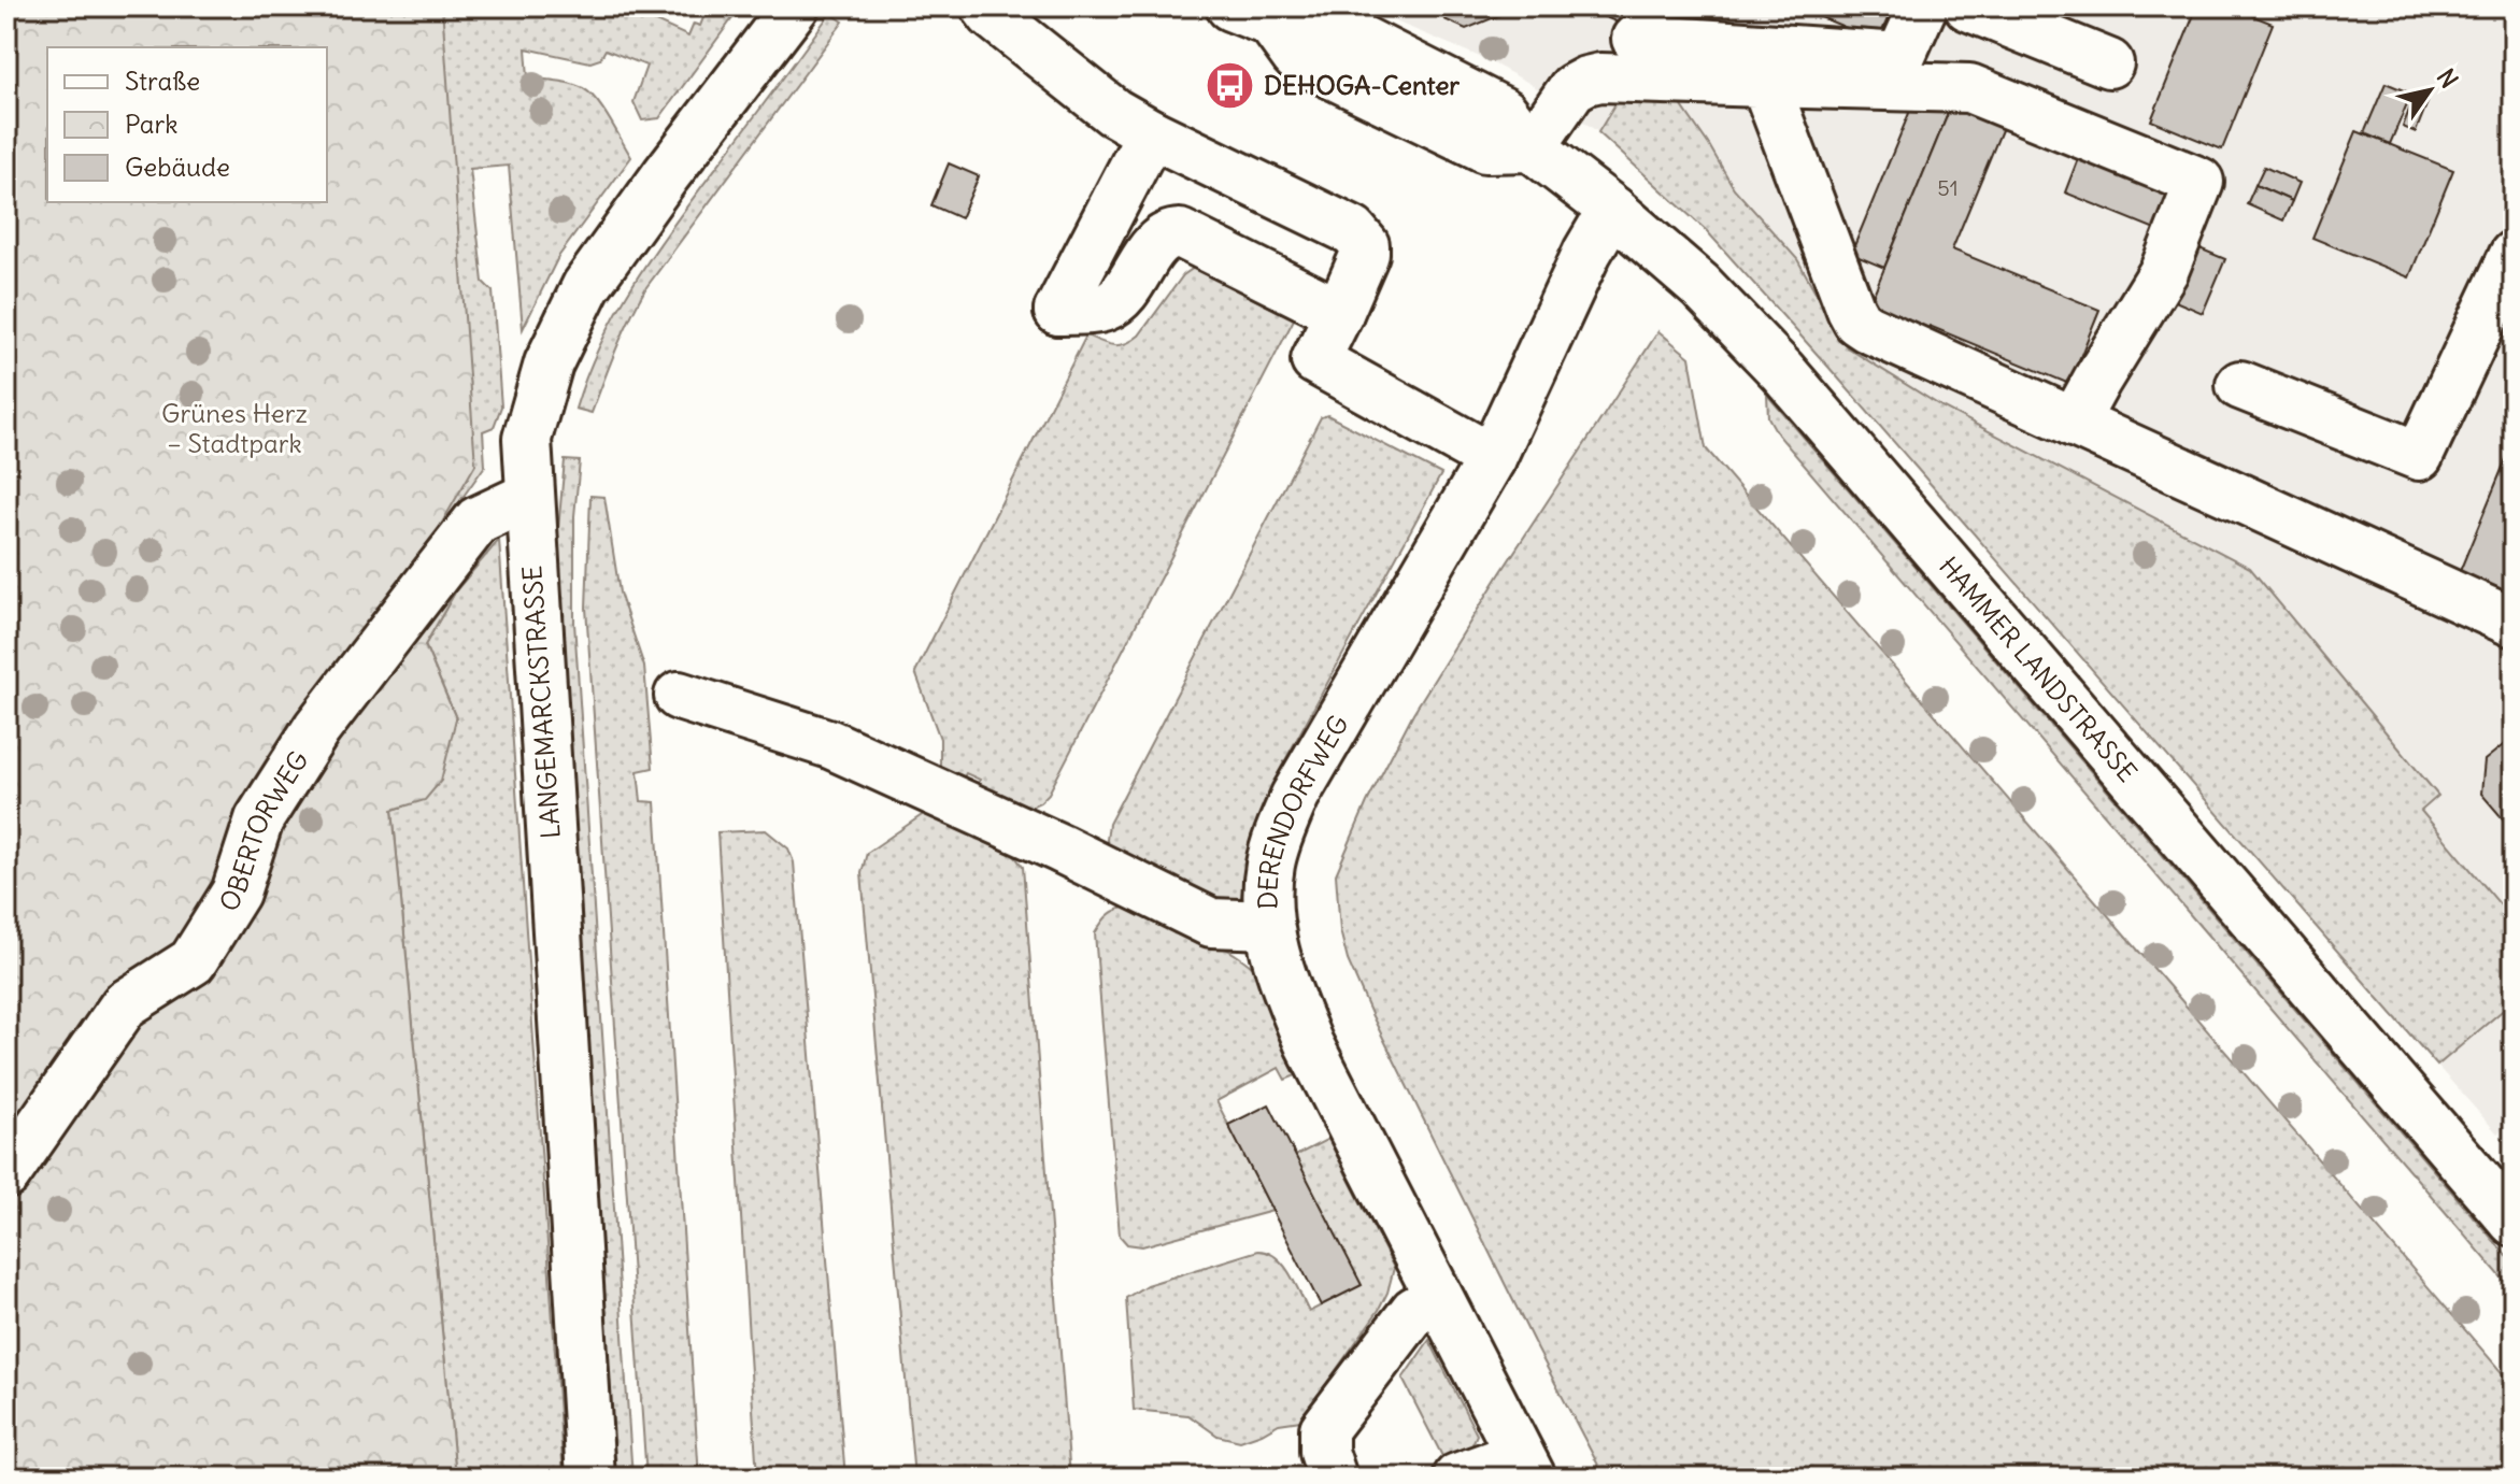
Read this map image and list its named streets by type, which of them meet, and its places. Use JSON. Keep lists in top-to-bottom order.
{
  "streets": {
    "street": [
      "HAMMER LANDSTRASSE",
      "LANGEMARCKSTRASSE",
      "DERENDORFWEG",
      "OBERTORWEG"
    ]
  },
  "crossings": [
    ["HAMMER LANDSTRASSE", "DERENDORFWEG"],
    ["LANGEMARCKSTRASSE", "OBERTORWEG"]
  ],
  "parks": ["Grünes Herz – Stadtpark"],
  "places": {
    "bus stop": ["DEHOGA-Center"]
  },
  "house_numbers": ["51"],
  "legend": ["Straße", "Park", "Gebäude"],
  "north": "top right"
}
